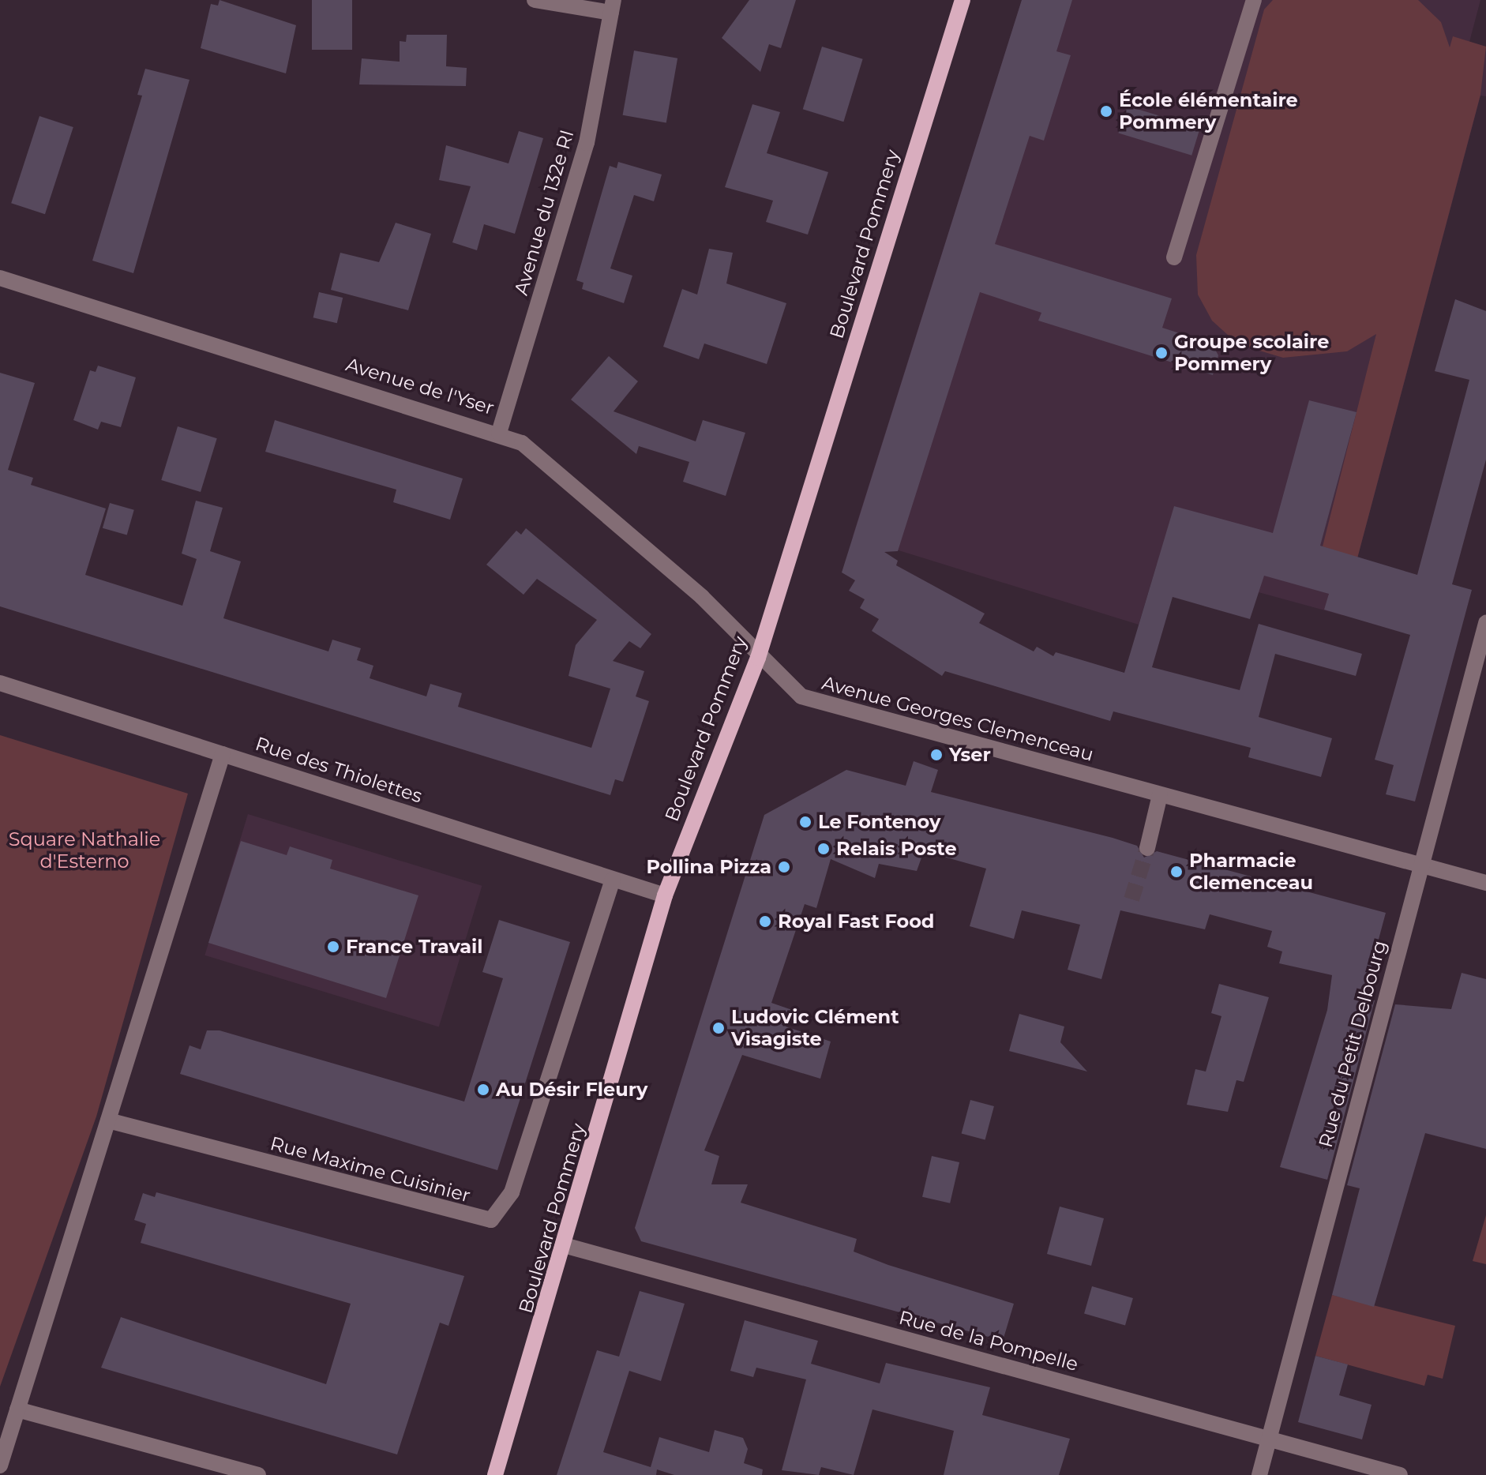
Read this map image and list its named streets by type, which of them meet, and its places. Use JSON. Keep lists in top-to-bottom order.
{
  "streets": {
    "main road": ["Boulevard Pommery"],
    "street": [
      "Avenue du 132e RI",
      "Avenue de l'Yser",
      "Avenue Georges Clemenceau",
      "Rue des Thiolettes",
      "Rue du Petit Delbourg",
      "Rue Maxime Cuisinier",
      "Rue de la Pompelle"
    ]
  },
  "crossings": [
    ["Avenue du 132e RI", "Avenue de l'Yser"],
    ["Boulevard Pommery", "Avenue de l'Yser"],
    ["Boulevard Pommery", "Avenue Georges Clemenceau"],
    ["Boulevard Pommery", "Rue des Thiolettes"],
    ["Boulevard Pommery", "Rue de la Pompelle"],
    ["Avenue de l'Yser", "Avenue Georges Clemenceau"],
    ["Avenue Georges Clemenceau", "Rue du Petit Delbourg"],
    ["Rue des Thiolettes", "Rue Maxime Cuisinier"],
    ["Rue du Petit Delbourg", "Rue de la Pompelle"]
  ],
  "parks": ["Square Nathalie d'Esterno"],
  "places": [
    "École élémentaire Pommery",
    "Groupe scolaire Pommery",
    "Yser",
    "Le Fontenoy",
    "Relais Poste",
    "Pollina Pizza",
    "Pharmacie Clemenceau",
    "Royal Fast Food",
    "France Travail",
    "Ludovic Clément Visagiste",
    "Au Désir Fleury"
  ]
}
